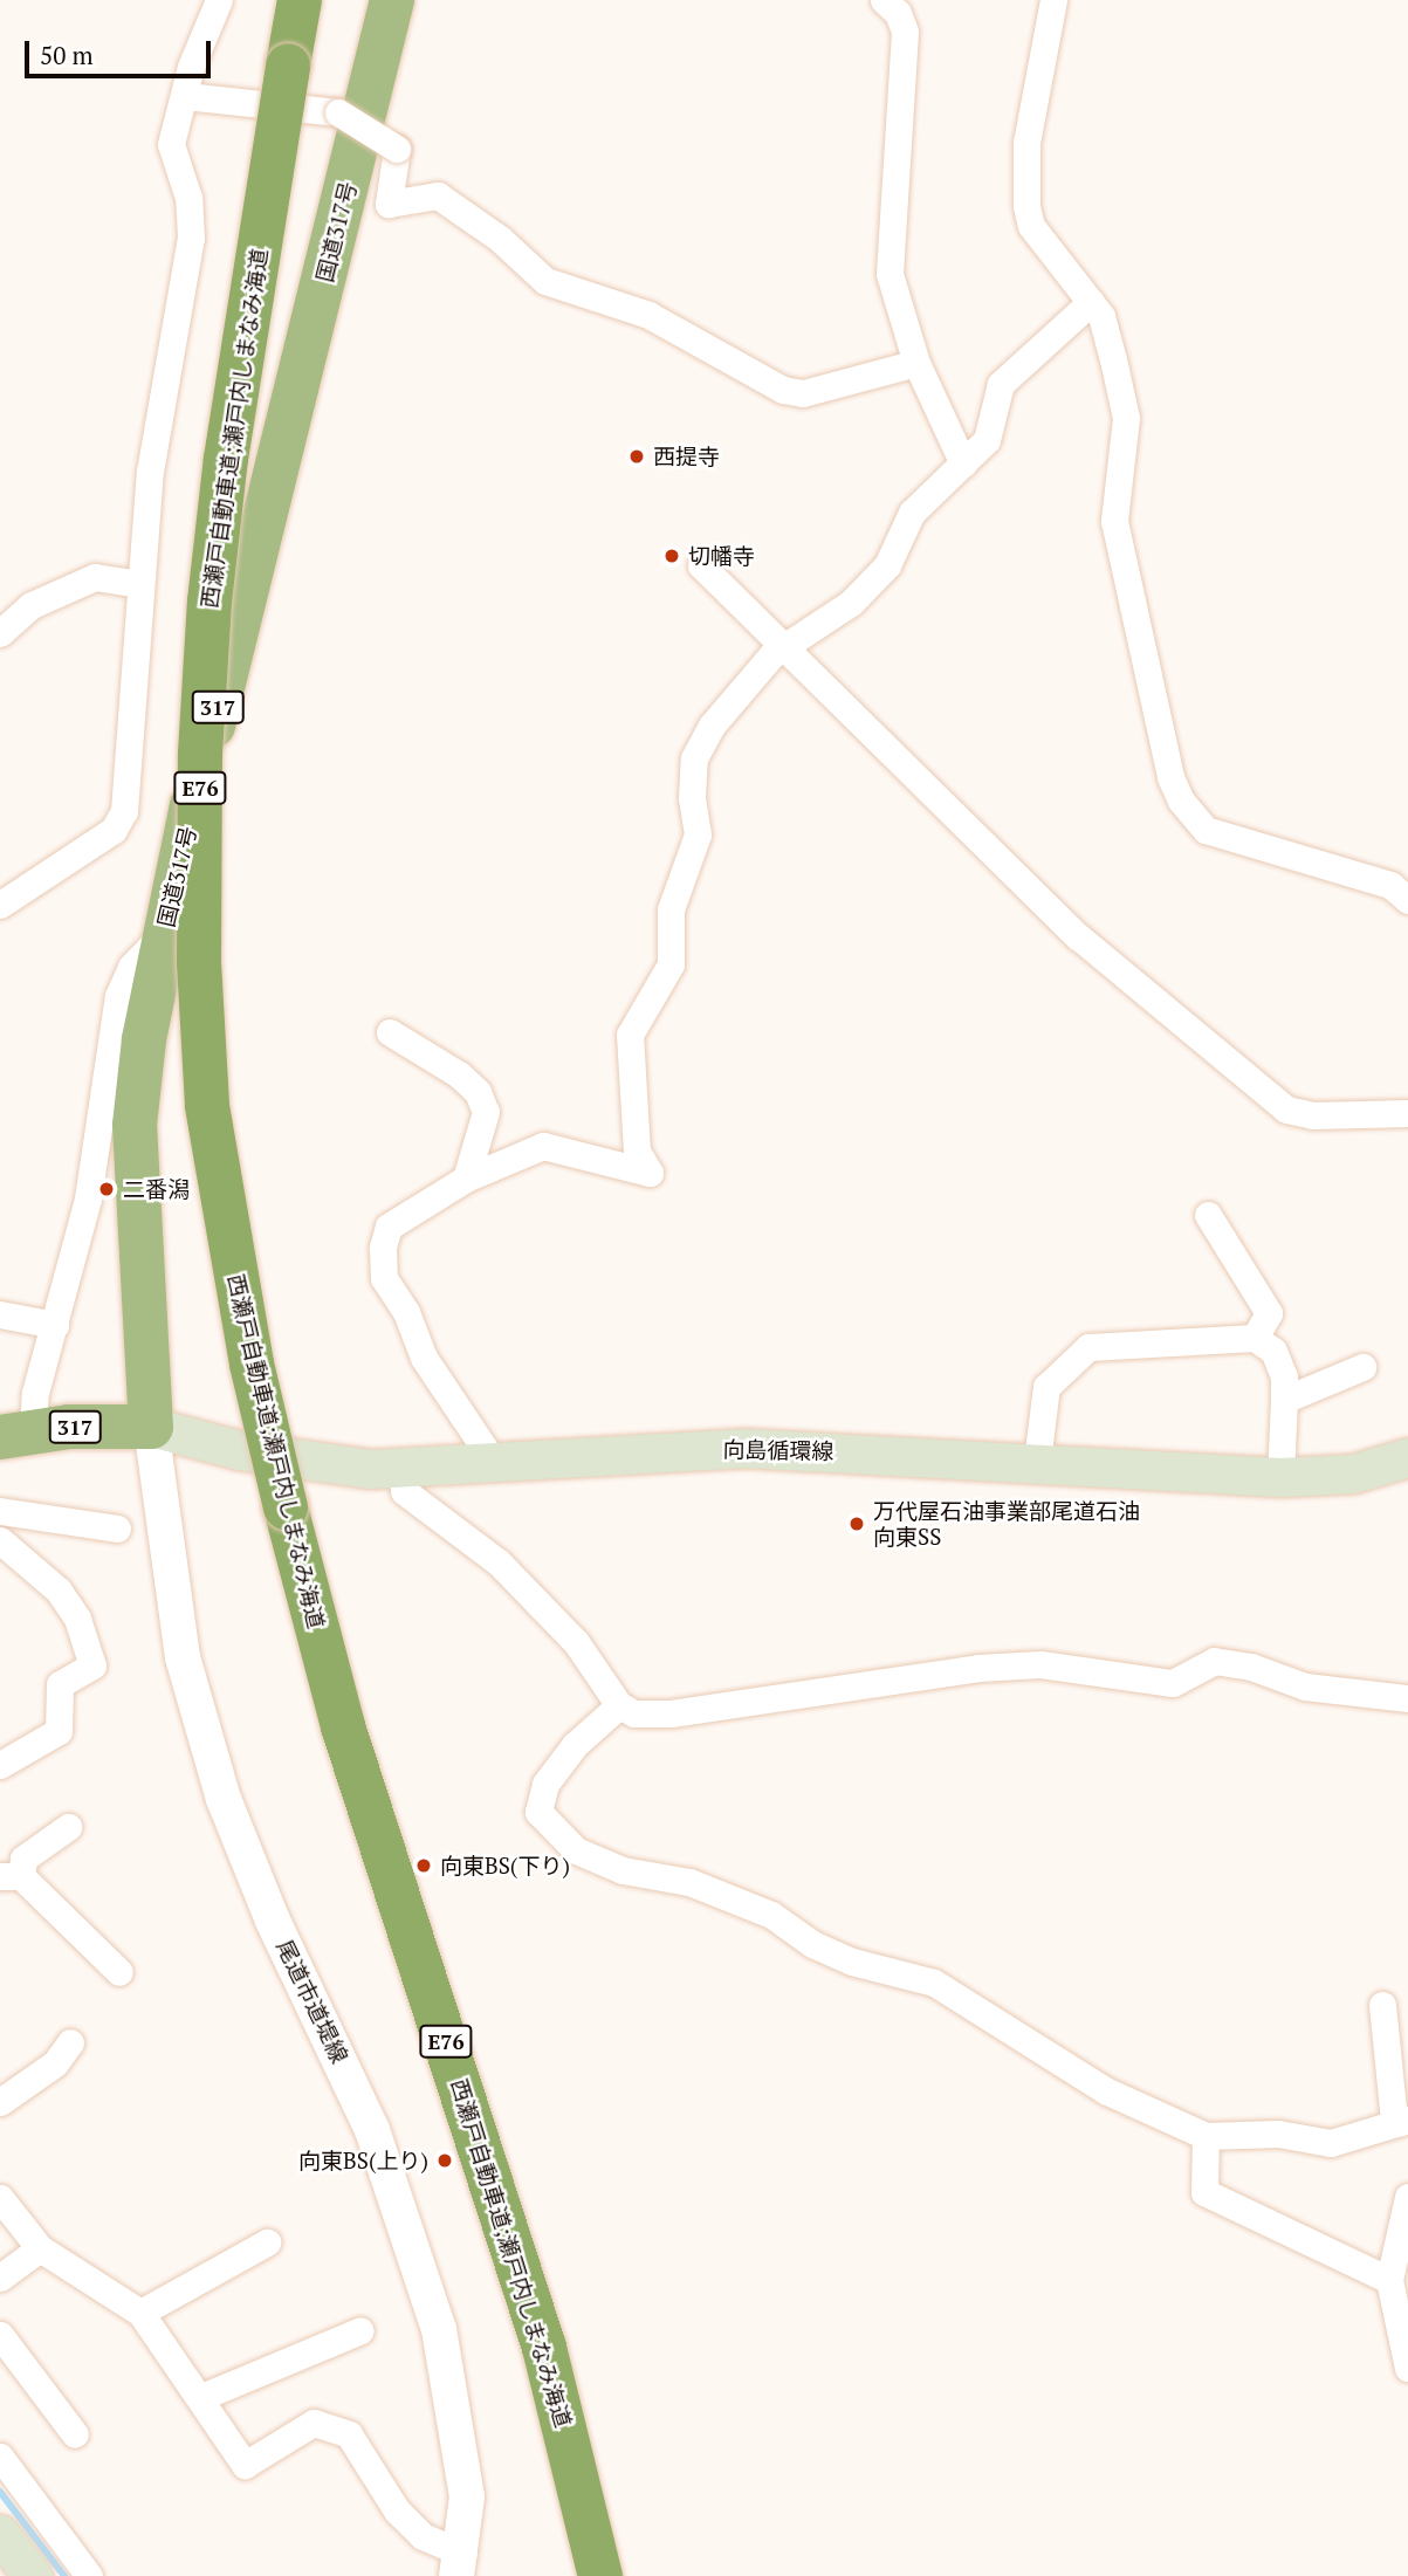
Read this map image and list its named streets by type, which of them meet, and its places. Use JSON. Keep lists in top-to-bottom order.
{
  "streets": {
    "highway": [
      "国道317号",
      "西瀬戸自動車道;瀬戸内しまなみ海道",
      "317",
      "E76"
    ],
    "main road": ["向島循環線"],
    "street": ["尾道市道堤線"]
  },
  "crossings": [
    ["国道317号", "317"],
    ["国道317号", "向島循環線"],
    ["国道317号", "尾道市道堤線"],
    ["317", "向島循環線"],
    ["317", "尾道市道堤線"],
    ["向島循環線", "尾道市道堤線"]
  ],
  "places": [
    "西提寺",
    "切幡寺",
    "二番潟",
    "万代屋石油事業部尾道石油 向東SS",
    "向東BS(下り)",
    "向東BS(上り)"
  ],
  "scale_bar": "50 m"
}
